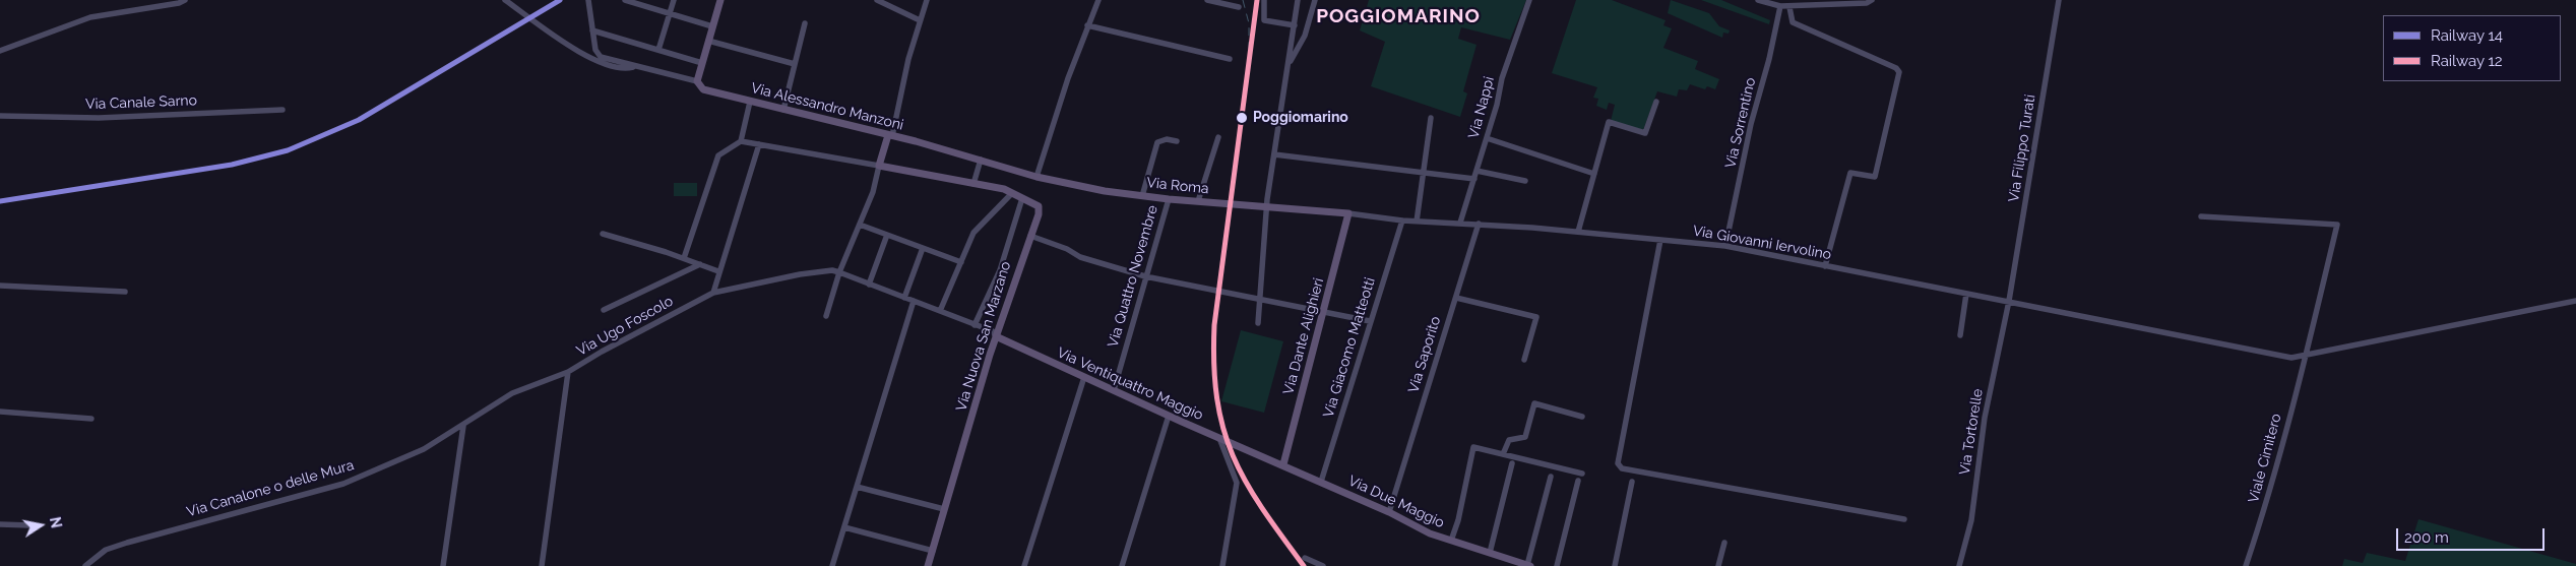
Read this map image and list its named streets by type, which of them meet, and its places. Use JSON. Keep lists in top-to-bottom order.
{
  "streets": {
    "main road": [
      "Via Alessandro Manzoni",
      "Via Roma",
      "Via Nuova San Marzano",
      "Via Dante Alighieri",
      "Via Ventiquattro Maggio",
      "Via Due Maggio"
    ],
    "street": [
      "Via Canale Sarno",
      "Via Nappi",
      "Via Sorrentino",
      "Via Filippo Turati",
      "Via Giovanni Iervolino",
      "Via Quattro Novembre",
      "Via Ugo Foscolo",
      "Via Giacomo Matteotti",
      "Via Saporito",
      "Via Tortorelle",
      "Viale Cimitero",
      "Via Canalone o delle Mura"
    ]
  },
  "crossings": [
    ["Via Alessandro Manzoni", "Via Roma"],
    ["Via Sorrentino", "Via Giovanni Iervolino"],
    ["Via Filippo Turati", "Via Giovanni Iervolino"],
    ["Via Filippo Turati", "Via Tortorelle"],
    ["Via Roma", "Via Quattro Novembre"],
    ["Via Roma", "Via Dante Alighieri"],
    ["Via Giovanni Iervolino", "Via Saporito"],
    ["Via Giovanni Iervolino", "Via Tortorelle"],
    ["Via Giovanni Iervolino", "Viale Cimitero"],
    ["Via Quattro Novembre", "Via Ventiquattro Maggio"],
    ["Via Ugo Foscolo", "Via Canalone o delle Mura"],
    ["Via Nuova San Marzano", "Via Ventiquattro Maggio"],
    ["Via Dante Alighieri", "Via Ventiquattro Maggio"],
    ["Via Dante Alighieri", "Via Due Maggio"],
    ["Via Giacomo Matteotti", "Via Due Maggio"],
    ["Via Saporito", "Via Due Maggio"],
    ["Via Ventiquattro Maggio", "Via Due Maggio"]
  ],
  "districts": ["POGGIOMARINO"],
  "places": ["Poggiomarino"],
  "lines": ["rail line 14", "rail line 12"],
  "legend": ["Railway 14", "Railway 12"],
  "scale_bar": "200 m",
  "north": "right"
}
